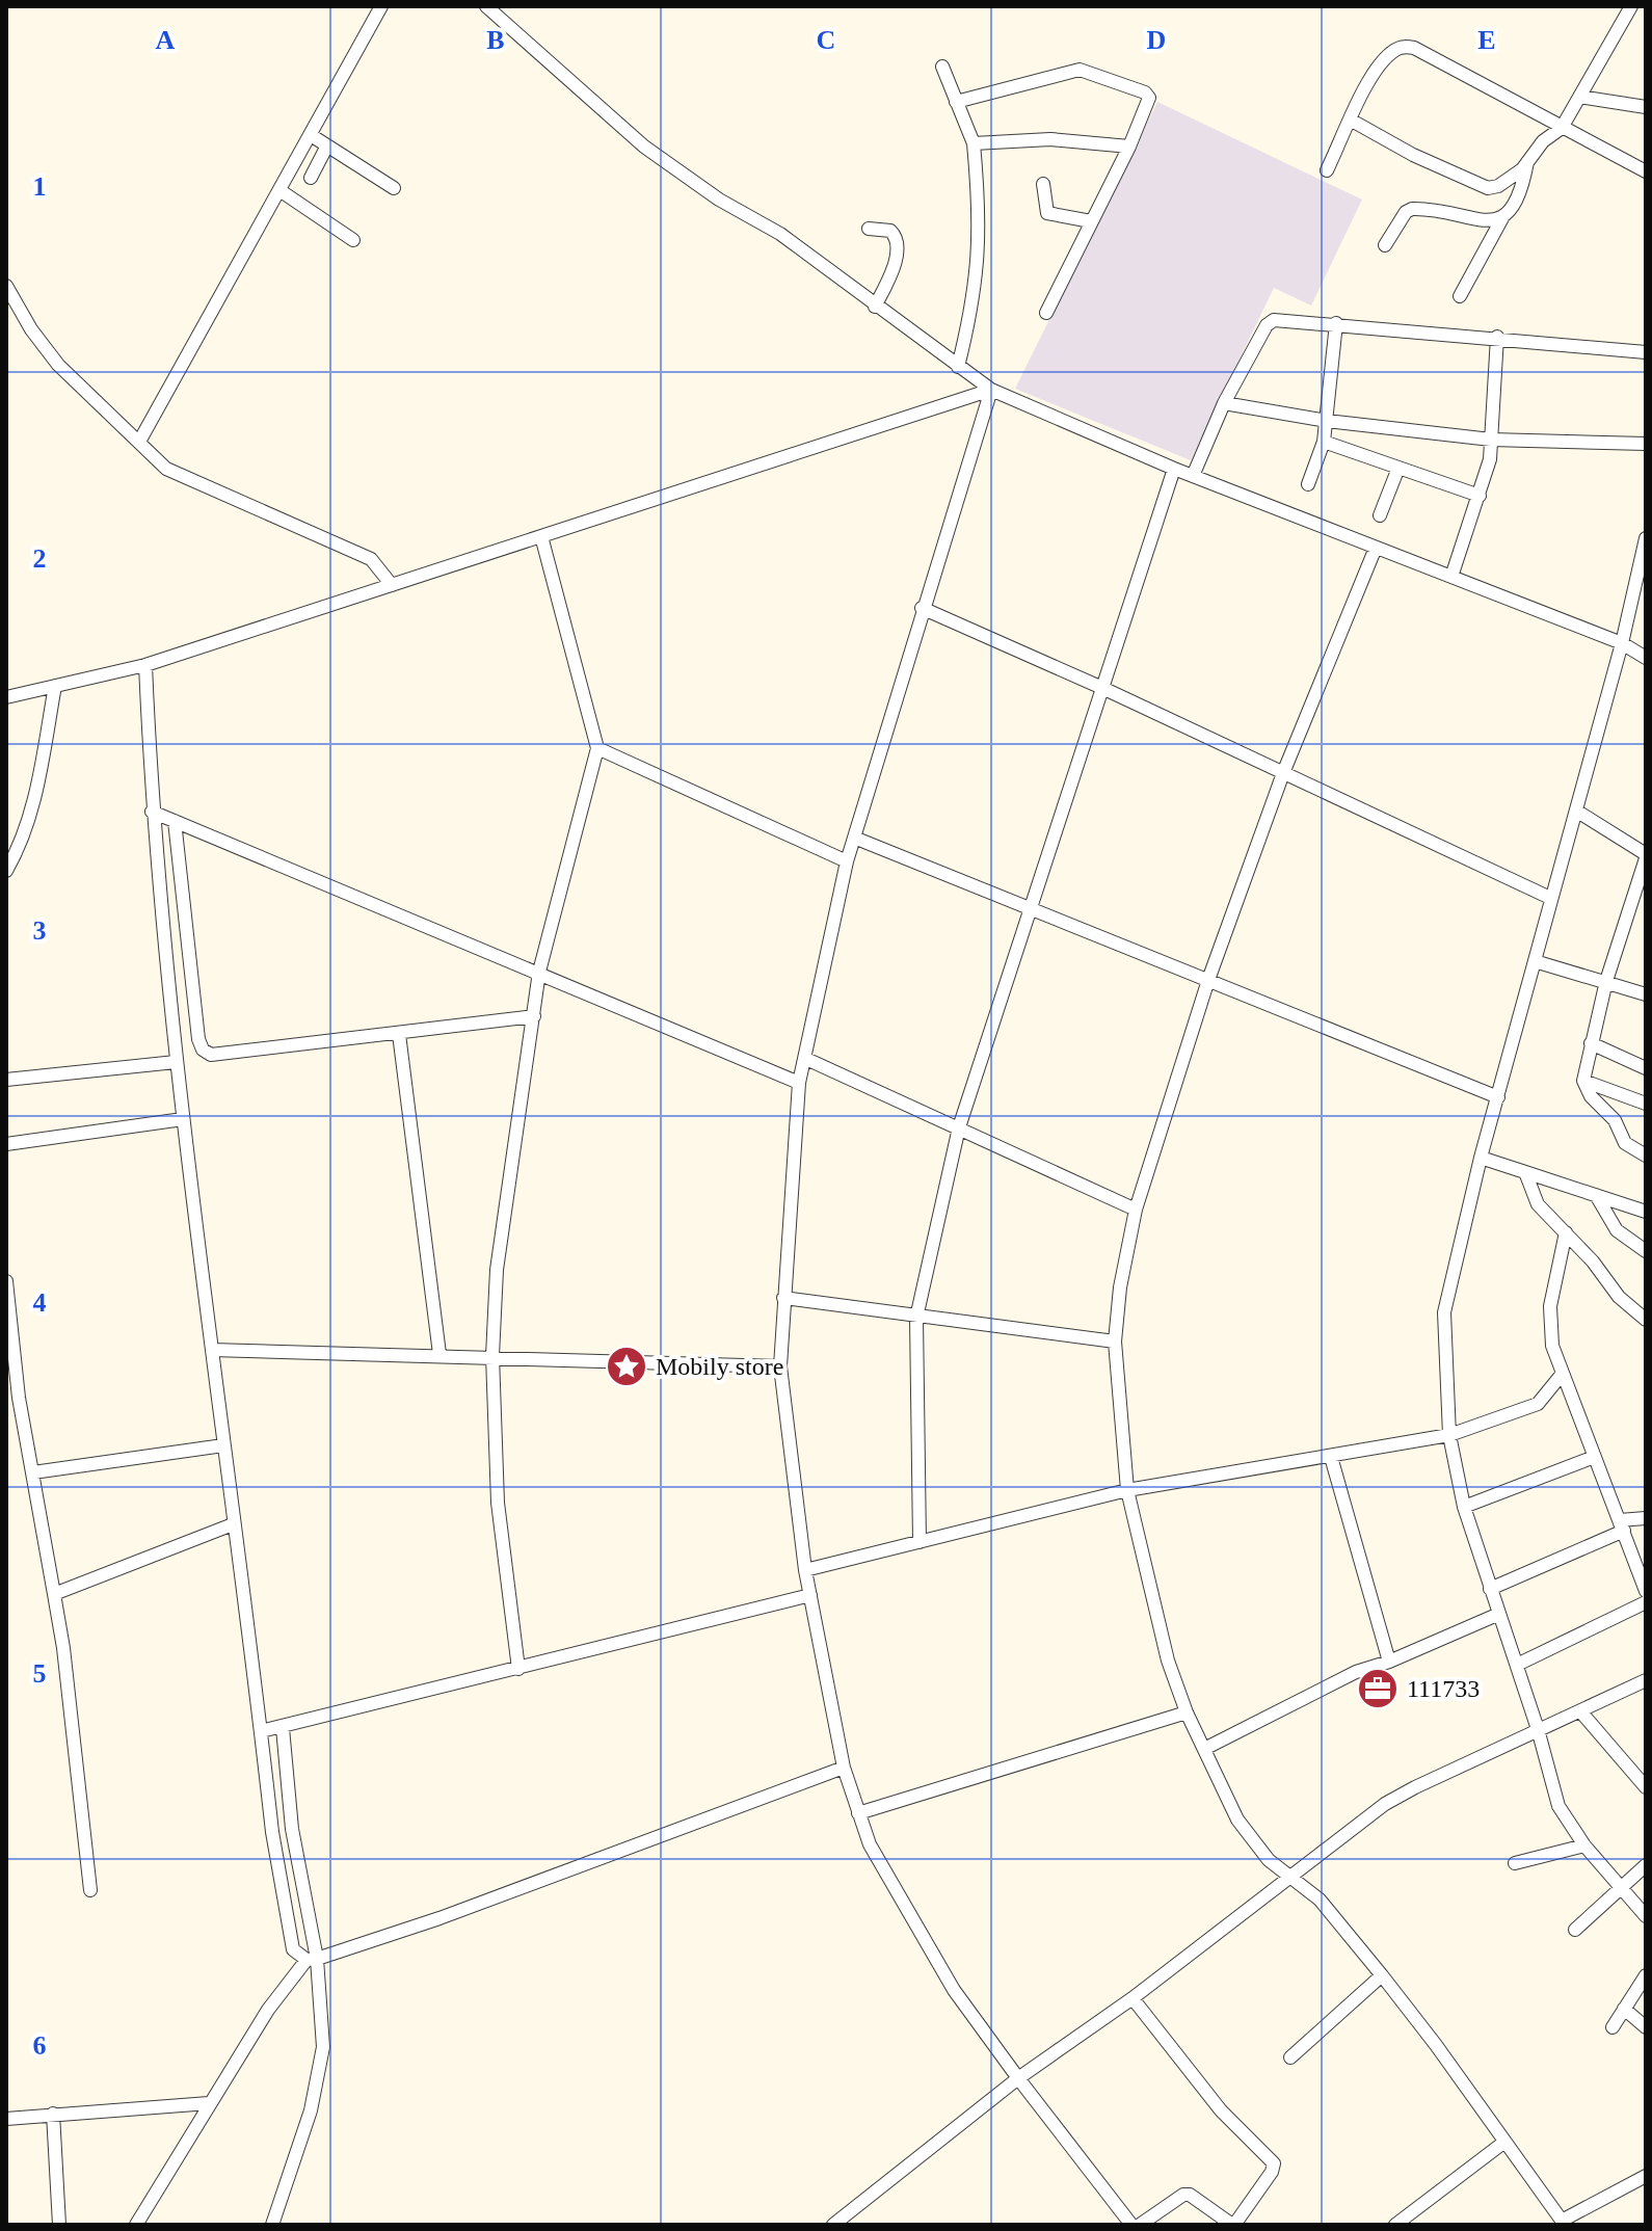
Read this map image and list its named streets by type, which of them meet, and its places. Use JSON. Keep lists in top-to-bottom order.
{
  "places": {
    "place": ["Mobily store"],
    "office": ["111733"]
  },
  "grid": {
    "columns": [
      "A",
      "B",
      "C",
      "D",
      "E"
    ],
    "rows": [
      "1",
      "2",
      "3",
      "4",
      "5",
      "6"
    ]
  }
}
